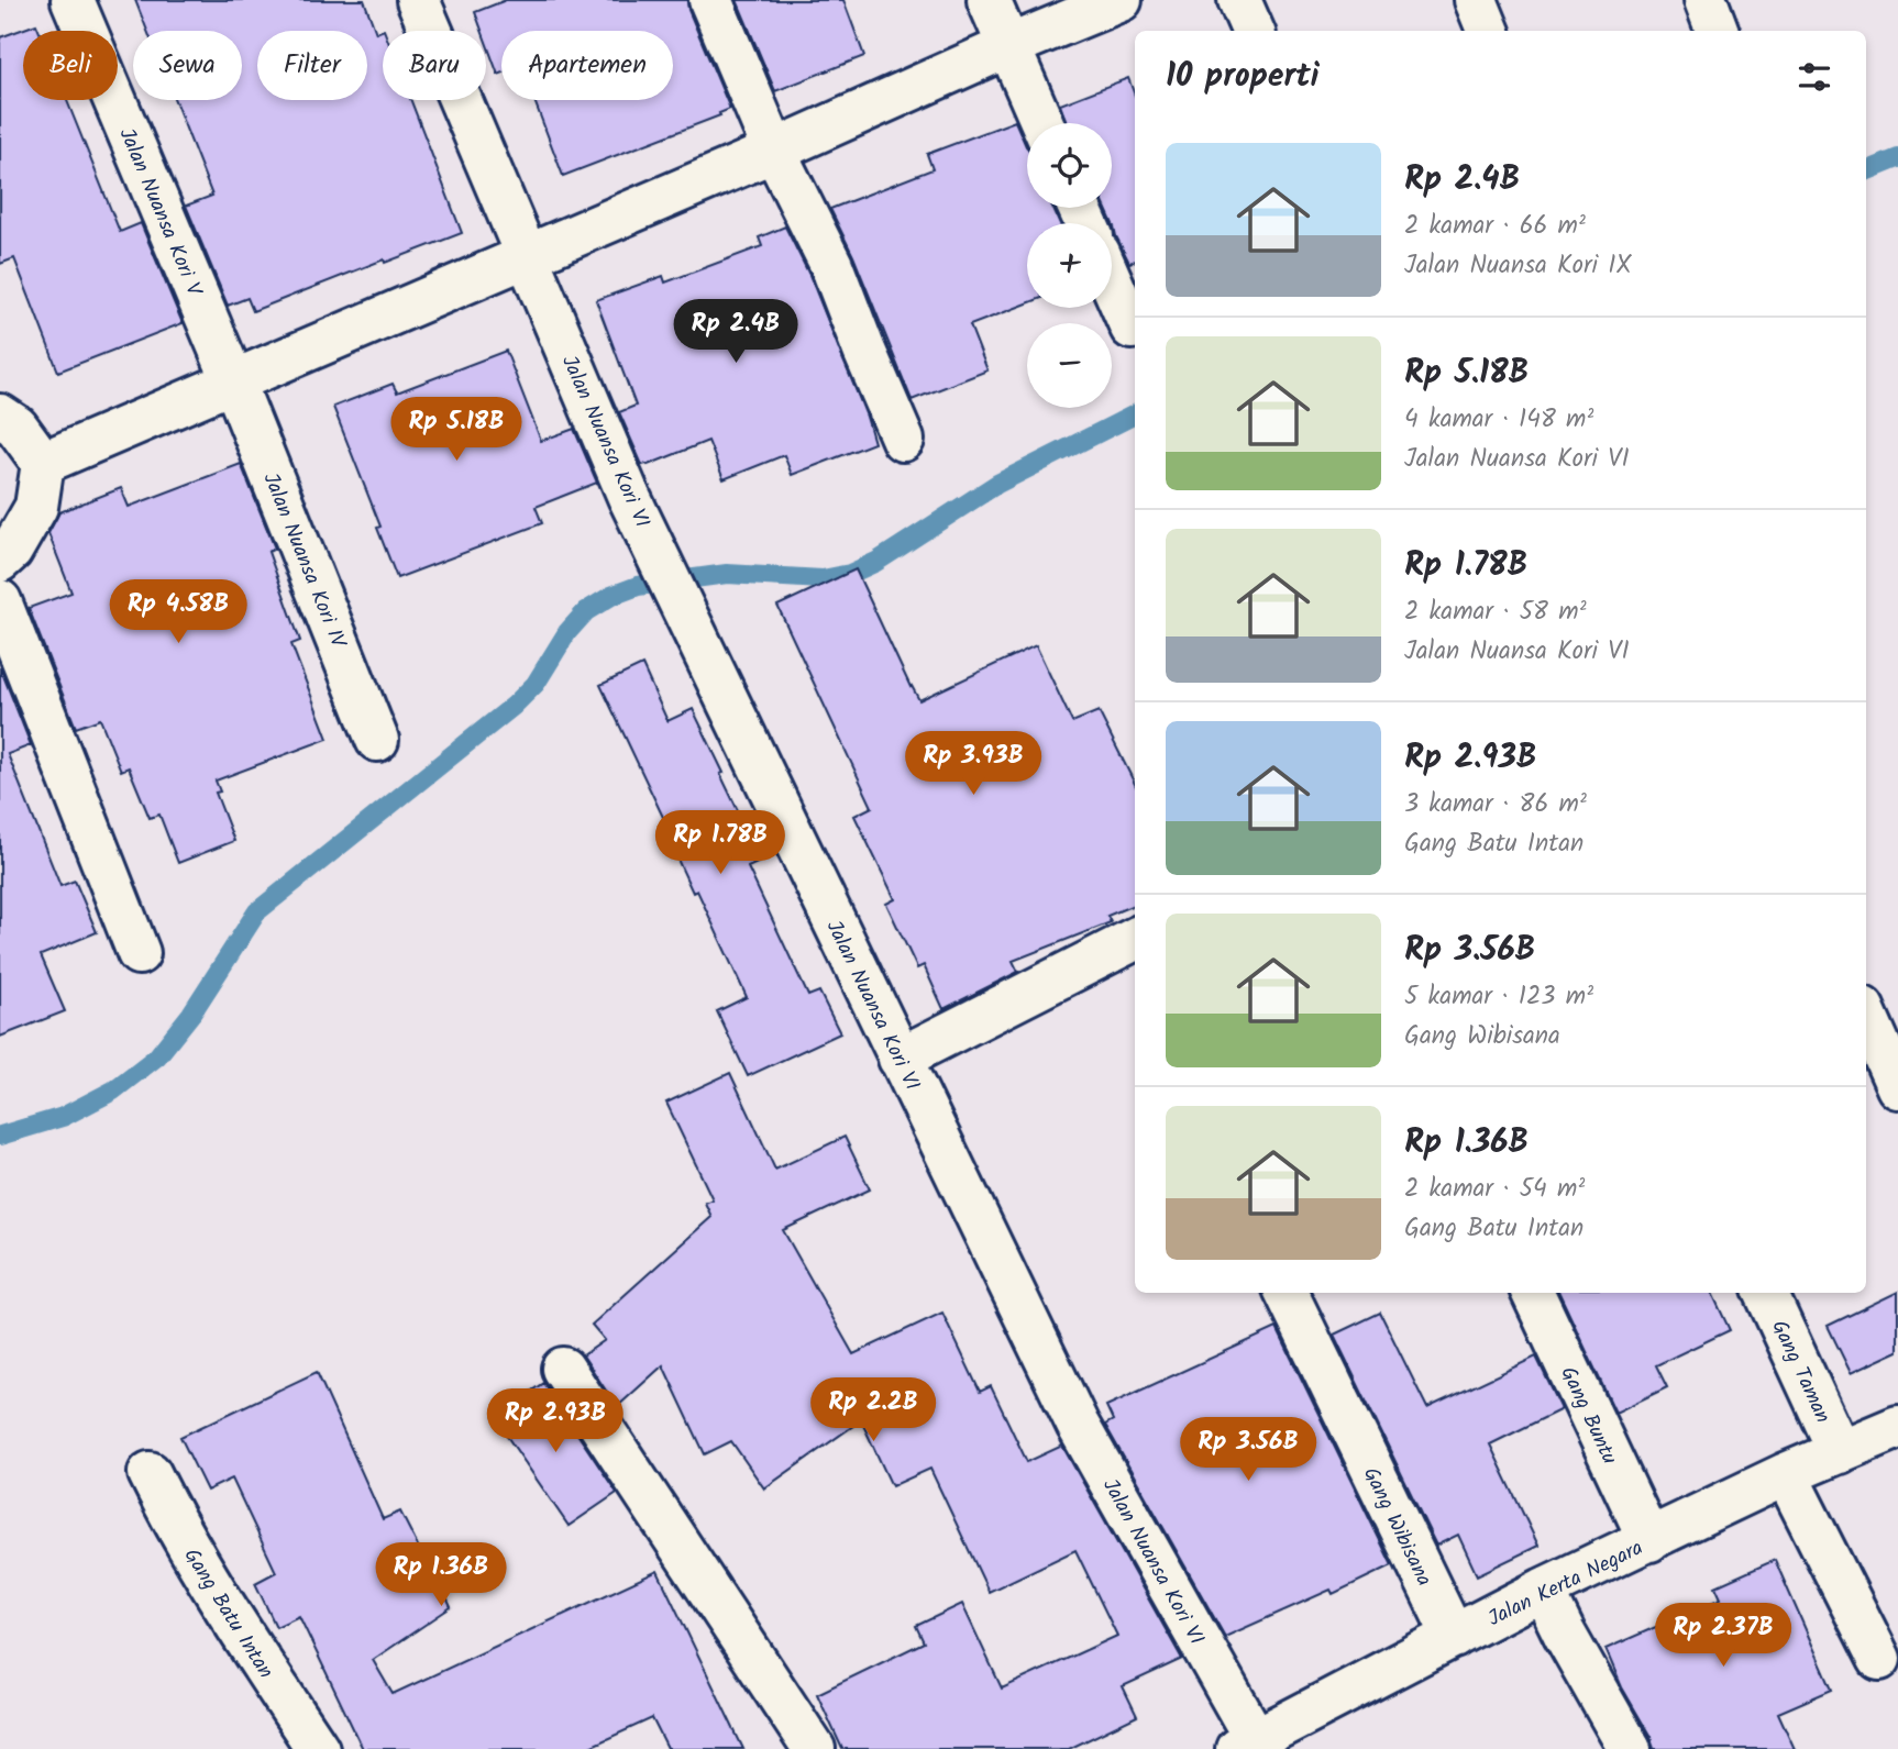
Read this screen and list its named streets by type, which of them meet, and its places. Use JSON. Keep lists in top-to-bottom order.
{
  "streets": {
    "street": [
      "Jalan Nuansa Kori V",
      "Jalan Nuansa Kori VI",
      "Jalan Nuansa Kori IV",
      "Gang Taman",
      "Gang Buntu",
      "Gang Wibisana",
      "Jalan Kerta Negara",
      "Gang Batu Intan"
    ]
  },
  "crossings": [
    ["Jalan Nuansa Kori V", "Jalan Nuansa Kori IV"],
    ["Jalan Nuansa Kori VI", "Jalan Kerta Negara"],
    ["Gang Taman", "Jalan Kerta Negara"],
    ["Gang Buntu", "Jalan Kerta Negara"],
    ["Gang Wibisana", "Jalan Kerta Negara"]
  ],
  "page": {
    "chip": [
      "Beli",
      "Sewa",
      "Filter",
      "Baru",
      "Apartemen"
    ],
    "heading": "10 properti",
    "map_buttons": ["+", "−"],
    "list": [
      {
        "name": "Rp 2.4B",
        "note": "2 kamar · 66 m² · Jalan Nuansa Kori IX"
      },
      {
        "name": "Rp 5.18B",
        "note": "4 kamar · 148 m² · Jalan Nuansa Kori VI"
      },
      {
        "name": "Rp 1.78B",
        "note": "2 kamar · 58 m² · Jalan Nuansa Kori VI"
      },
      {
        "name": "Rp 2.93B",
        "note": "3 kamar · 86 m² · Gang Batu Intan"
      },
      {
        "name": "Rp 3.56B",
        "note": "5 kamar · 123 m² · Gang Wibisana"
      },
      {
        "name": "Rp 1.36B",
        "note": "2 kamar · 54 m² · Gang Batu Intan"
      }
    ],
    "price": [
      "Rp 2.4B",
      "Rp 5.18B",
      "Rp 4.58B",
      "Rp 3.93B",
      "Rp 1.78B",
      "Rp 2.2B",
      "Rp 2.93B",
      "Rp 3.56B",
      "Rp 1.36B",
      "Rp 2.37B"
    ]
  }
}
